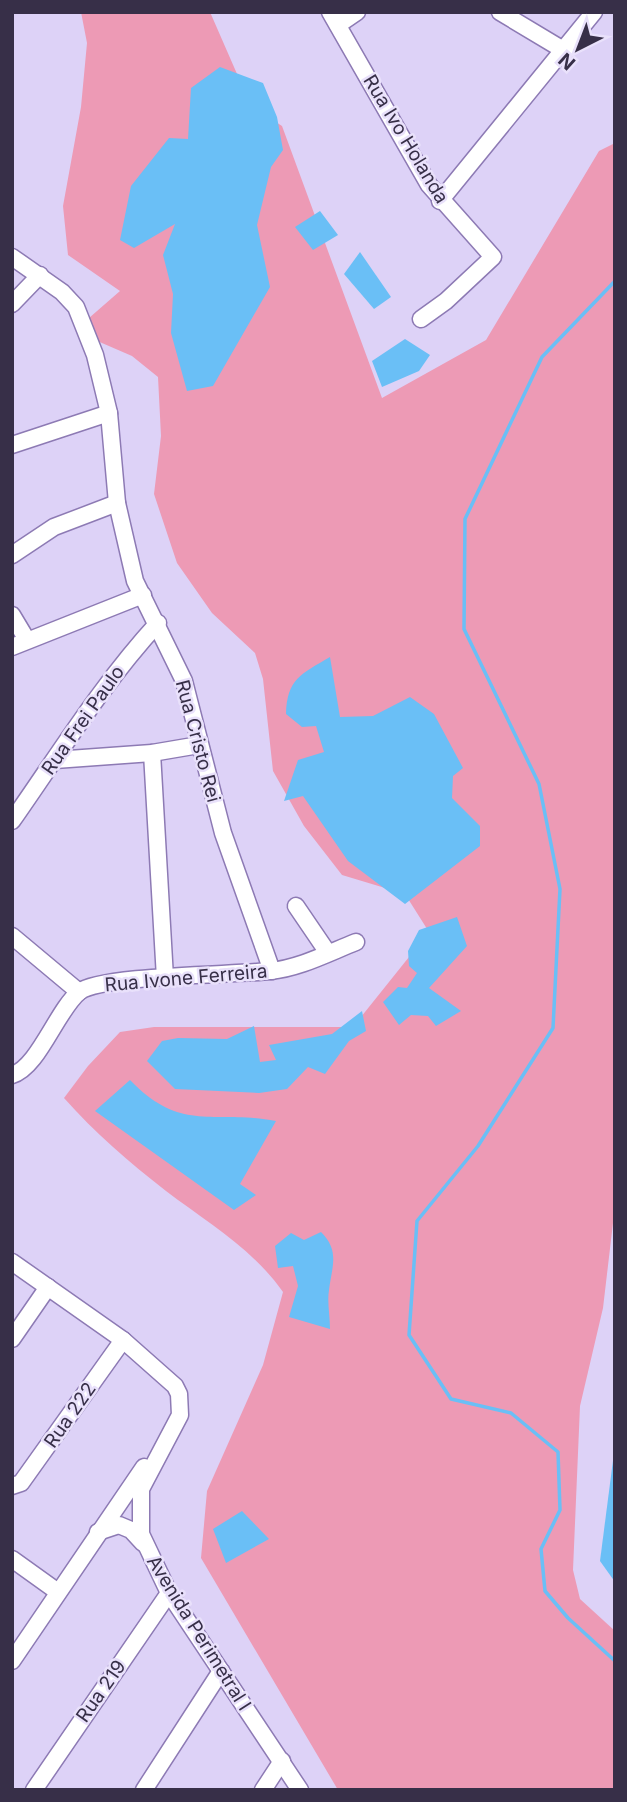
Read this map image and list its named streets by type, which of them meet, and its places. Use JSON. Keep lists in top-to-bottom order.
{
  "streets": {
    "street": [
      "Rua Ivo Holanda",
      "Rua Frei Paulo",
      "Rua Cristo Rei",
      "Rua Ivone Ferreira",
      "Rua 222",
      "Avenida Perimetral I",
      "Rua 219"
    ]
  },
  "crossings": [
    ["Rua Frei Paulo", "Rua Cristo Rei"],
    ["Rua Cristo Rei", "Rua Ivone Ferreira"],
    ["Avenida Perimetral I", "Rua 219"]
  ],
  "north": "bottom left"
}
